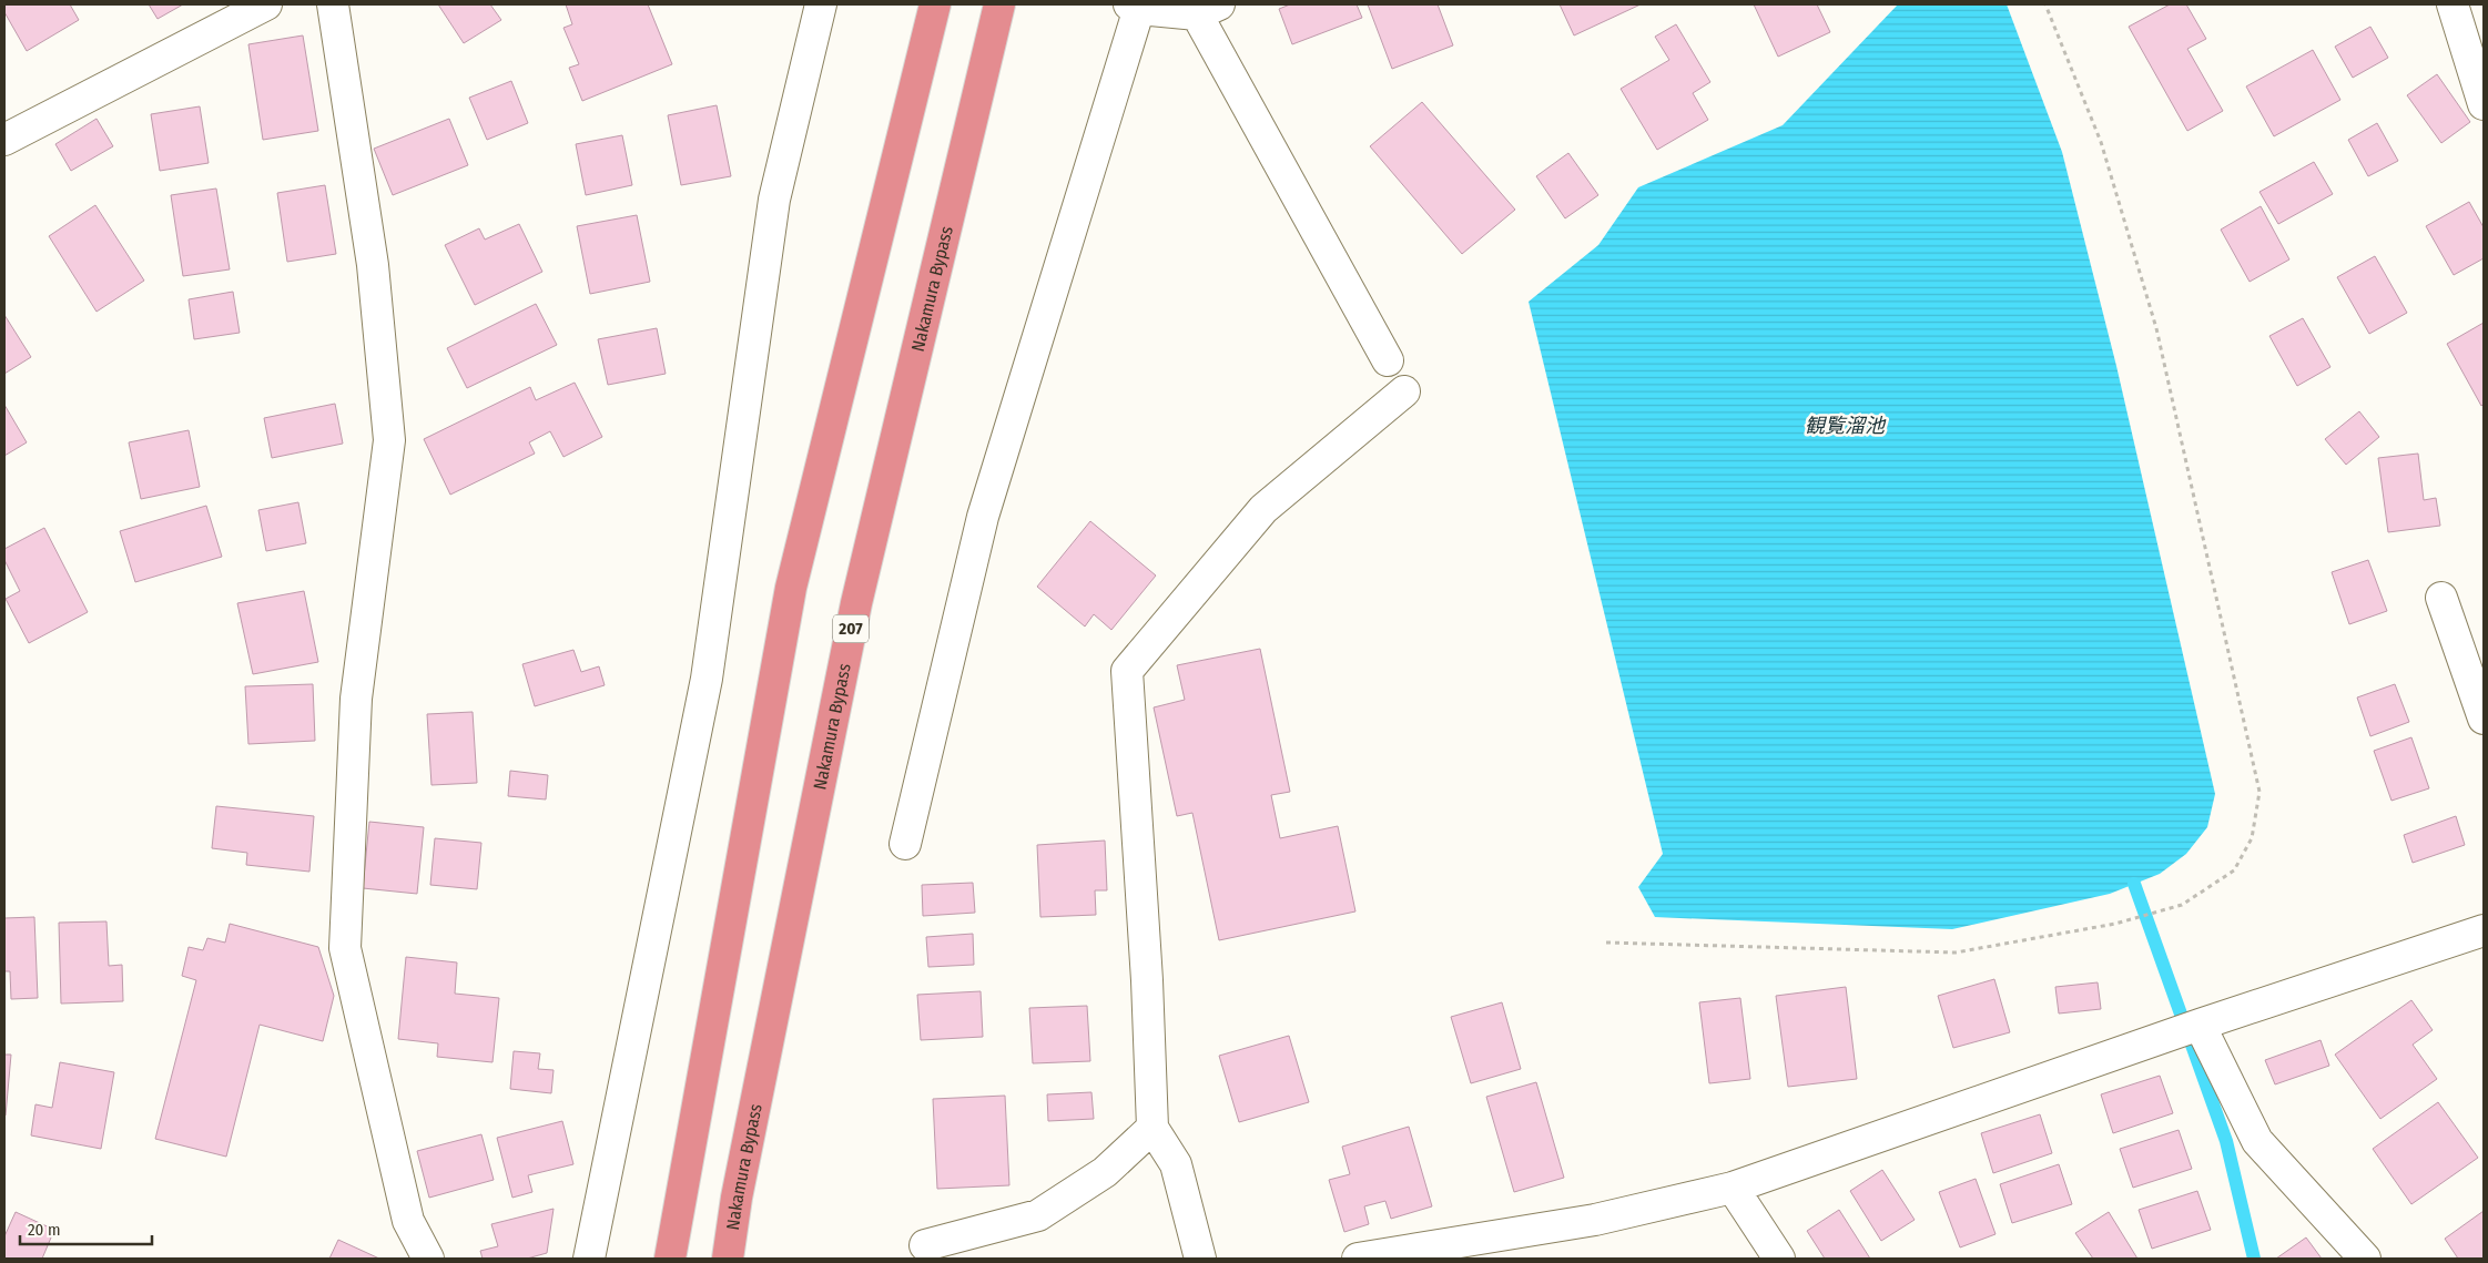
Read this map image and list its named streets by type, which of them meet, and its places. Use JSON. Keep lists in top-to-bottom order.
{
  "streets": {
    "highway": ["Nakamura Bypass", "207"]
  },
  "water": ["観覧溜池"],
  "scale_bar": "20 m"
}
